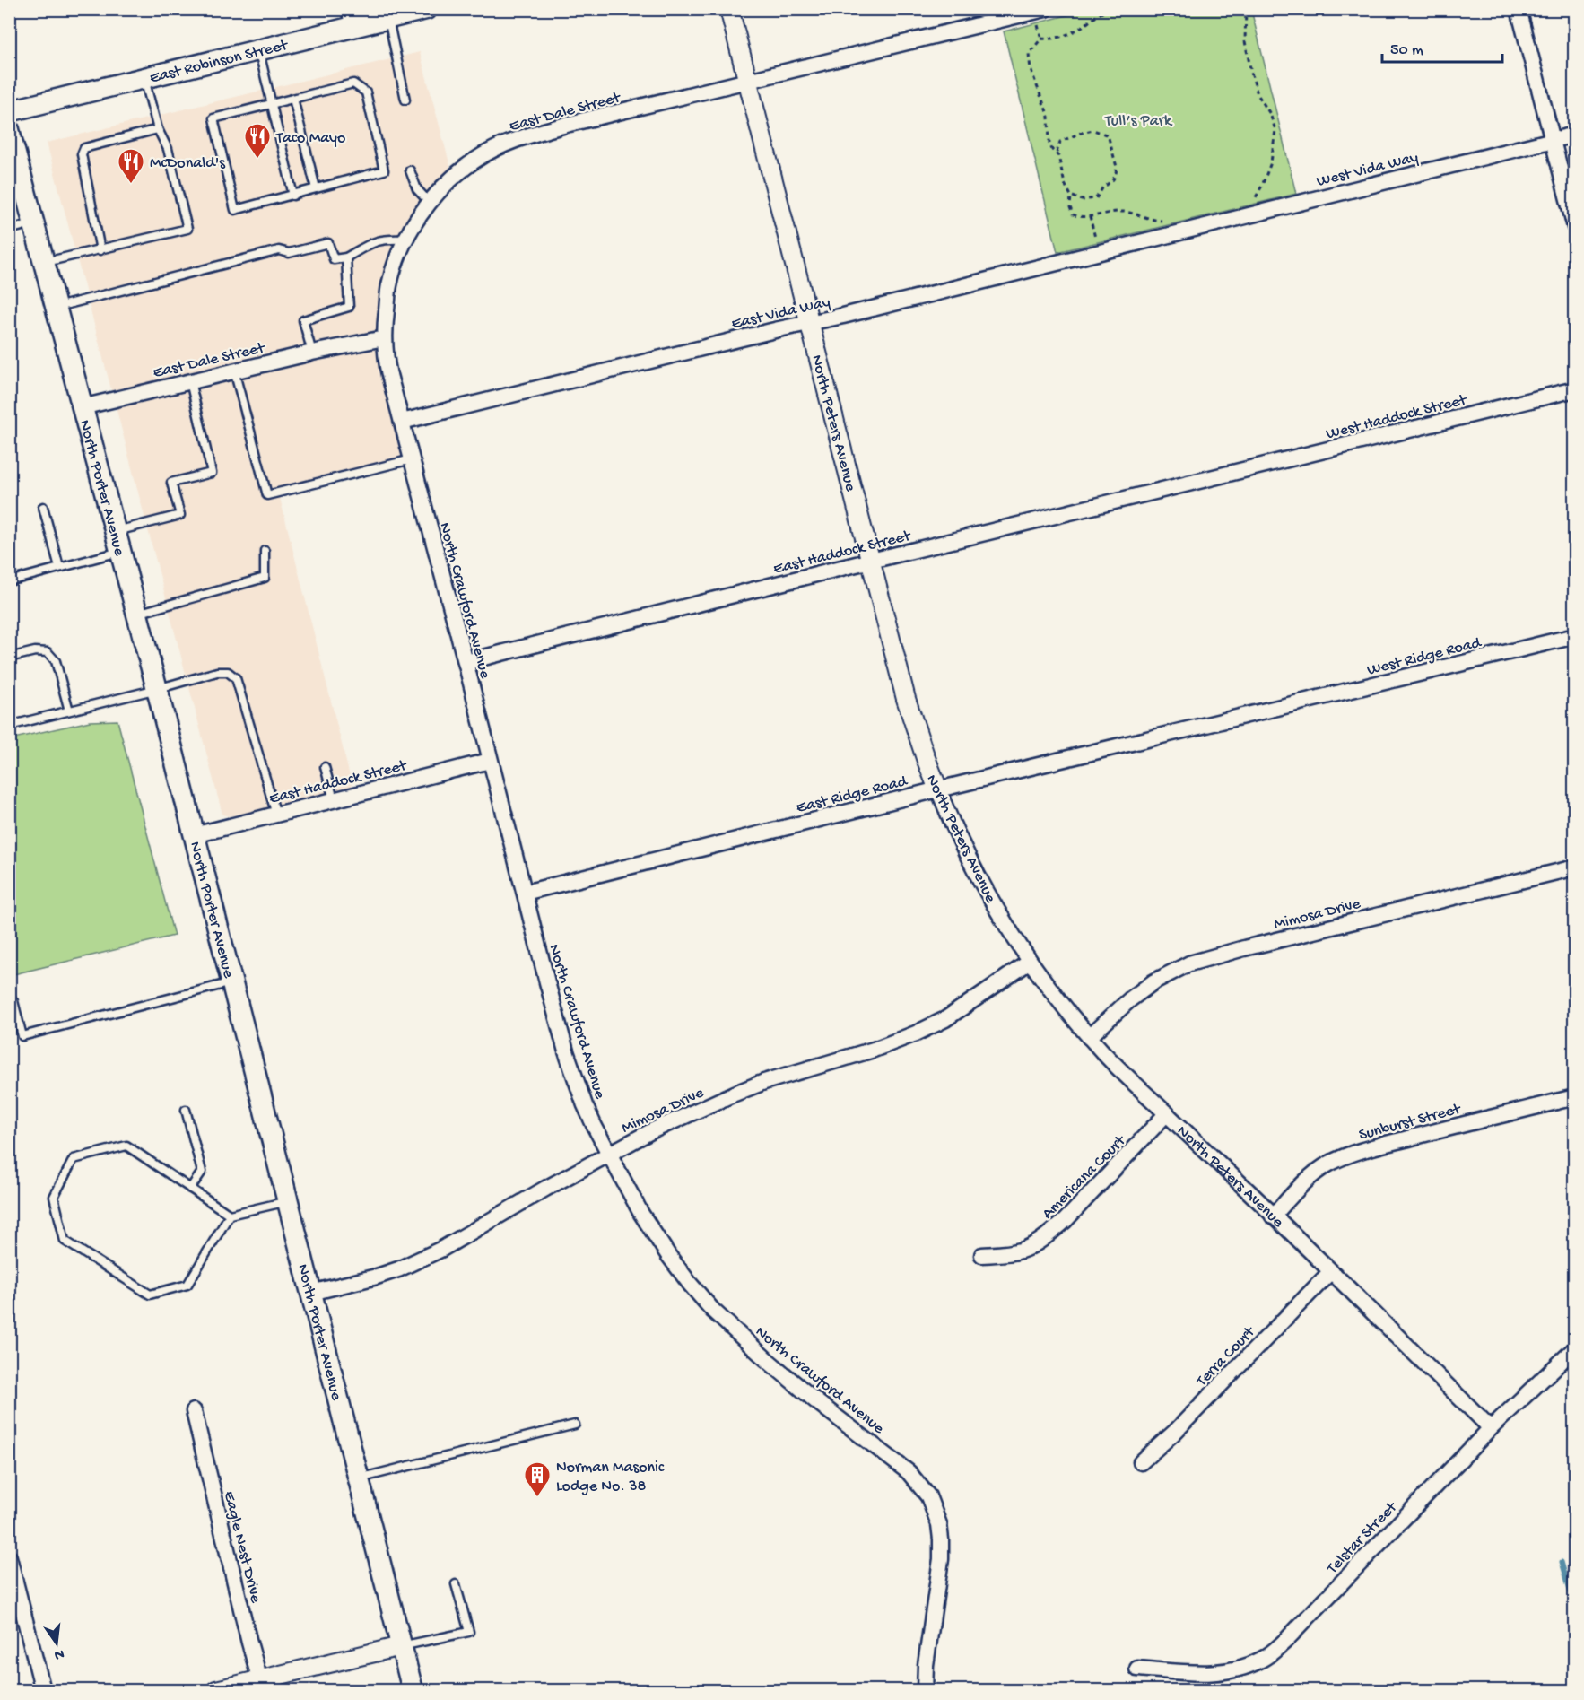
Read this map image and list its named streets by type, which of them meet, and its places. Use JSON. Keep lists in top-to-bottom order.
{
  "streets": {
    "main road": ["East Robinson Street", "North Porter Avenue"],
    "street": [
      "East Dale Street",
      "West Vida Way",
      "East Vida Way",
      "West Haddock Street",
      "North Peters Avenue",
      "East Haddock Street",
      "North Crawford Avenue",
      "West Ridge Road",
      "East Ridge Road",
      "Mimosa Drive",
      "Sunburst Street",
      "Americana Court",
      "Terra Court",
      "Telstar Street",
      "Eagle Nest Drive"
    ]
  },
  "crossings": [
    ["East Dale Street", "North Peters Avenue"],
    ["East Dale Street", "North Porter Avenue"],
    ["East Dale Street", "North Crawford Avenue"],
    ["West Vida Way", "East Vida Way"],
    ["East Vida Way", "North Peters Avenue"],
    ["East Vida Way", "North Crawford Avenue"],
    ["West Haddock Street", "East Haddock Street"],
    ["North Peters Avenue", "East Haddock Street"],
    ["North Peters Avenue", "East Ridge Road"],
    ["North Peters Avenue", "Mimosa Drive"],
    ["North Peters Avenue", "Sunburst Street"],
    ["North Peters Avenue", "Americana Court"],
    ["North Peters Avenue", "Terra Court"],
    ["North Peters Avenue", "Telstar Street"],
    ["North Porter Avenue", "East Haddock Street"],
    ["North Porter Avenue", "Mimosa Drive"],
    ["East Haddock Street", "North Crawford Avenue"],
    ["North Crawford Avenue", "East Ridge Road"],
    ["North Crawford Avenue", "Mimosa Drive"],
    ["West Ridge Road", "East Ridge Road"]
  ],
  "parks": ["Tull’s Park"],
  "places": {
    "restaurant": ["Taco Mayo", "McDonald's"],
    "building": ["Norman Masonic Lodge No. 38"]
  },
  "scale_bar": "50 m",
  "north": "bottom"
}
